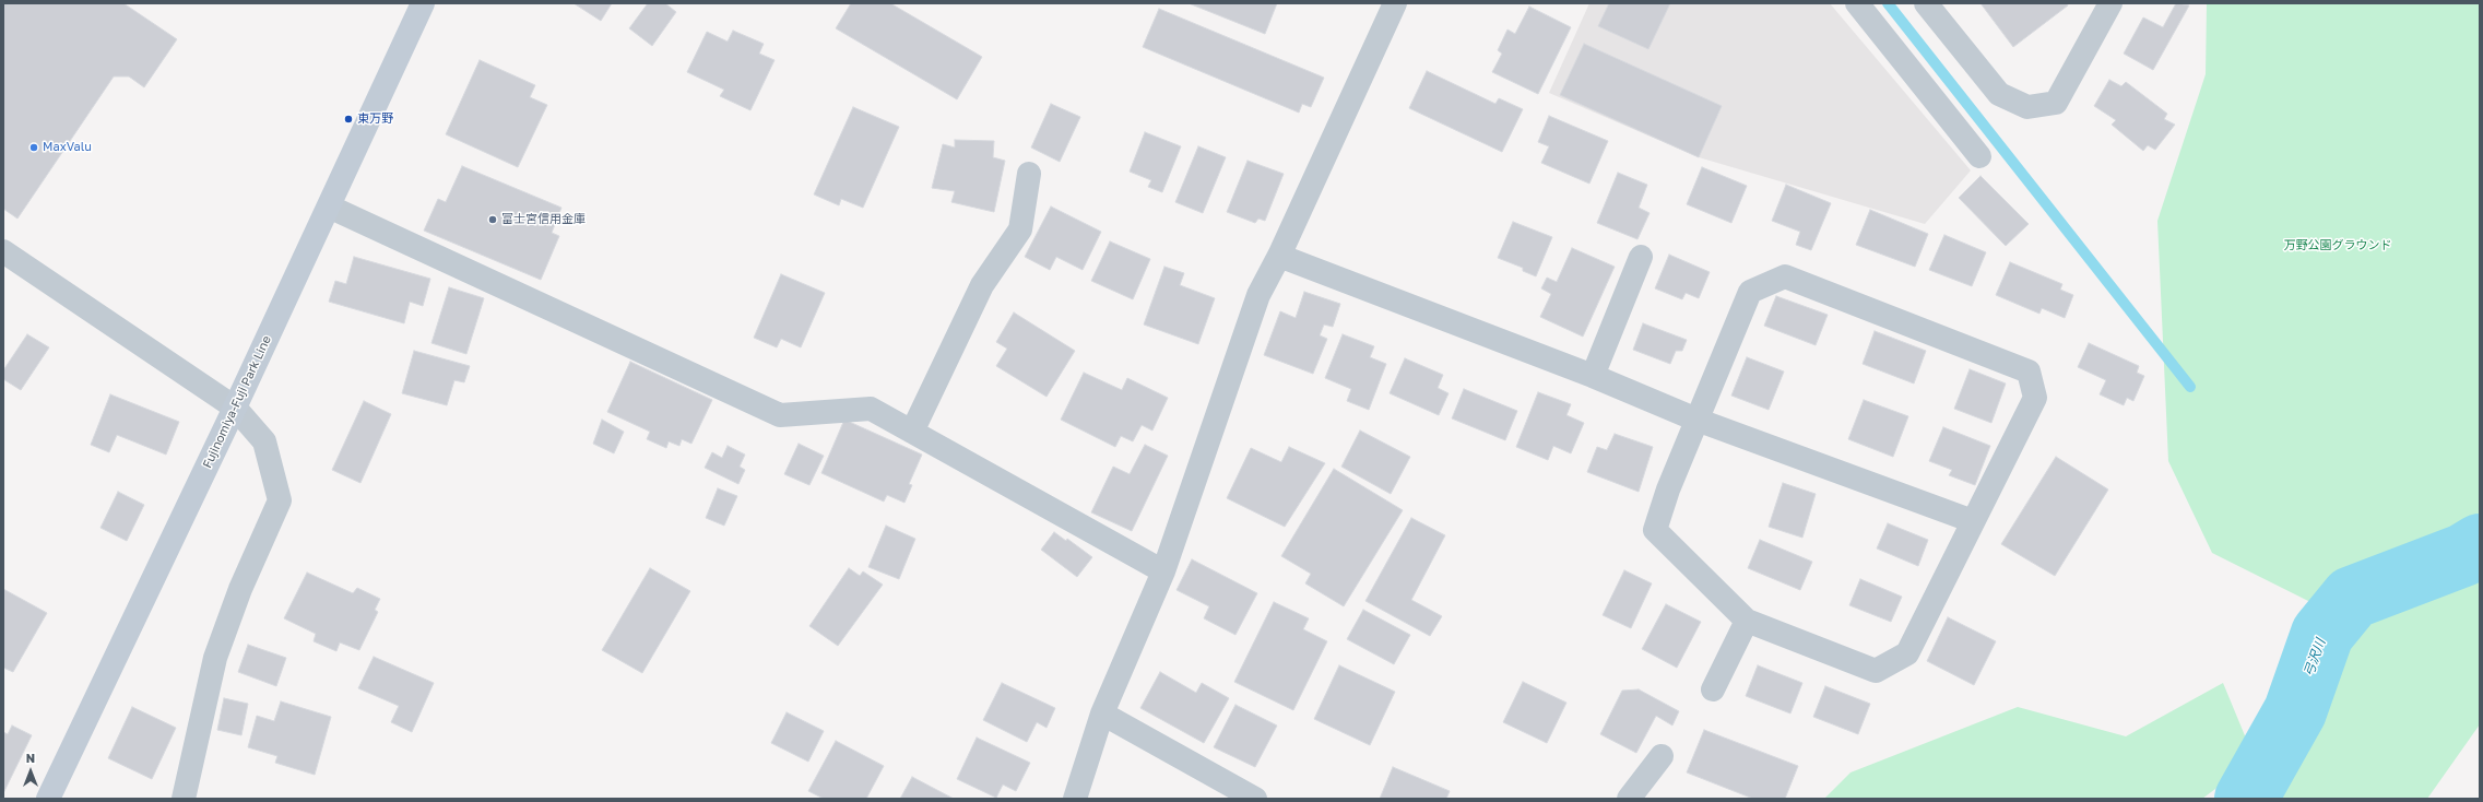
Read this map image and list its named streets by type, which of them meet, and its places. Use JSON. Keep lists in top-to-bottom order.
{
  "streets": {
    "main road": ["Fujinomiya-Fuji Park Line"]
  },
  "water": ["弓沢川"],
  "parks": ["万野公園グラウンド"],
  "places": ["東万野", "MaxValu", "富士宮信用金庫"],
  "north": "top"
}
